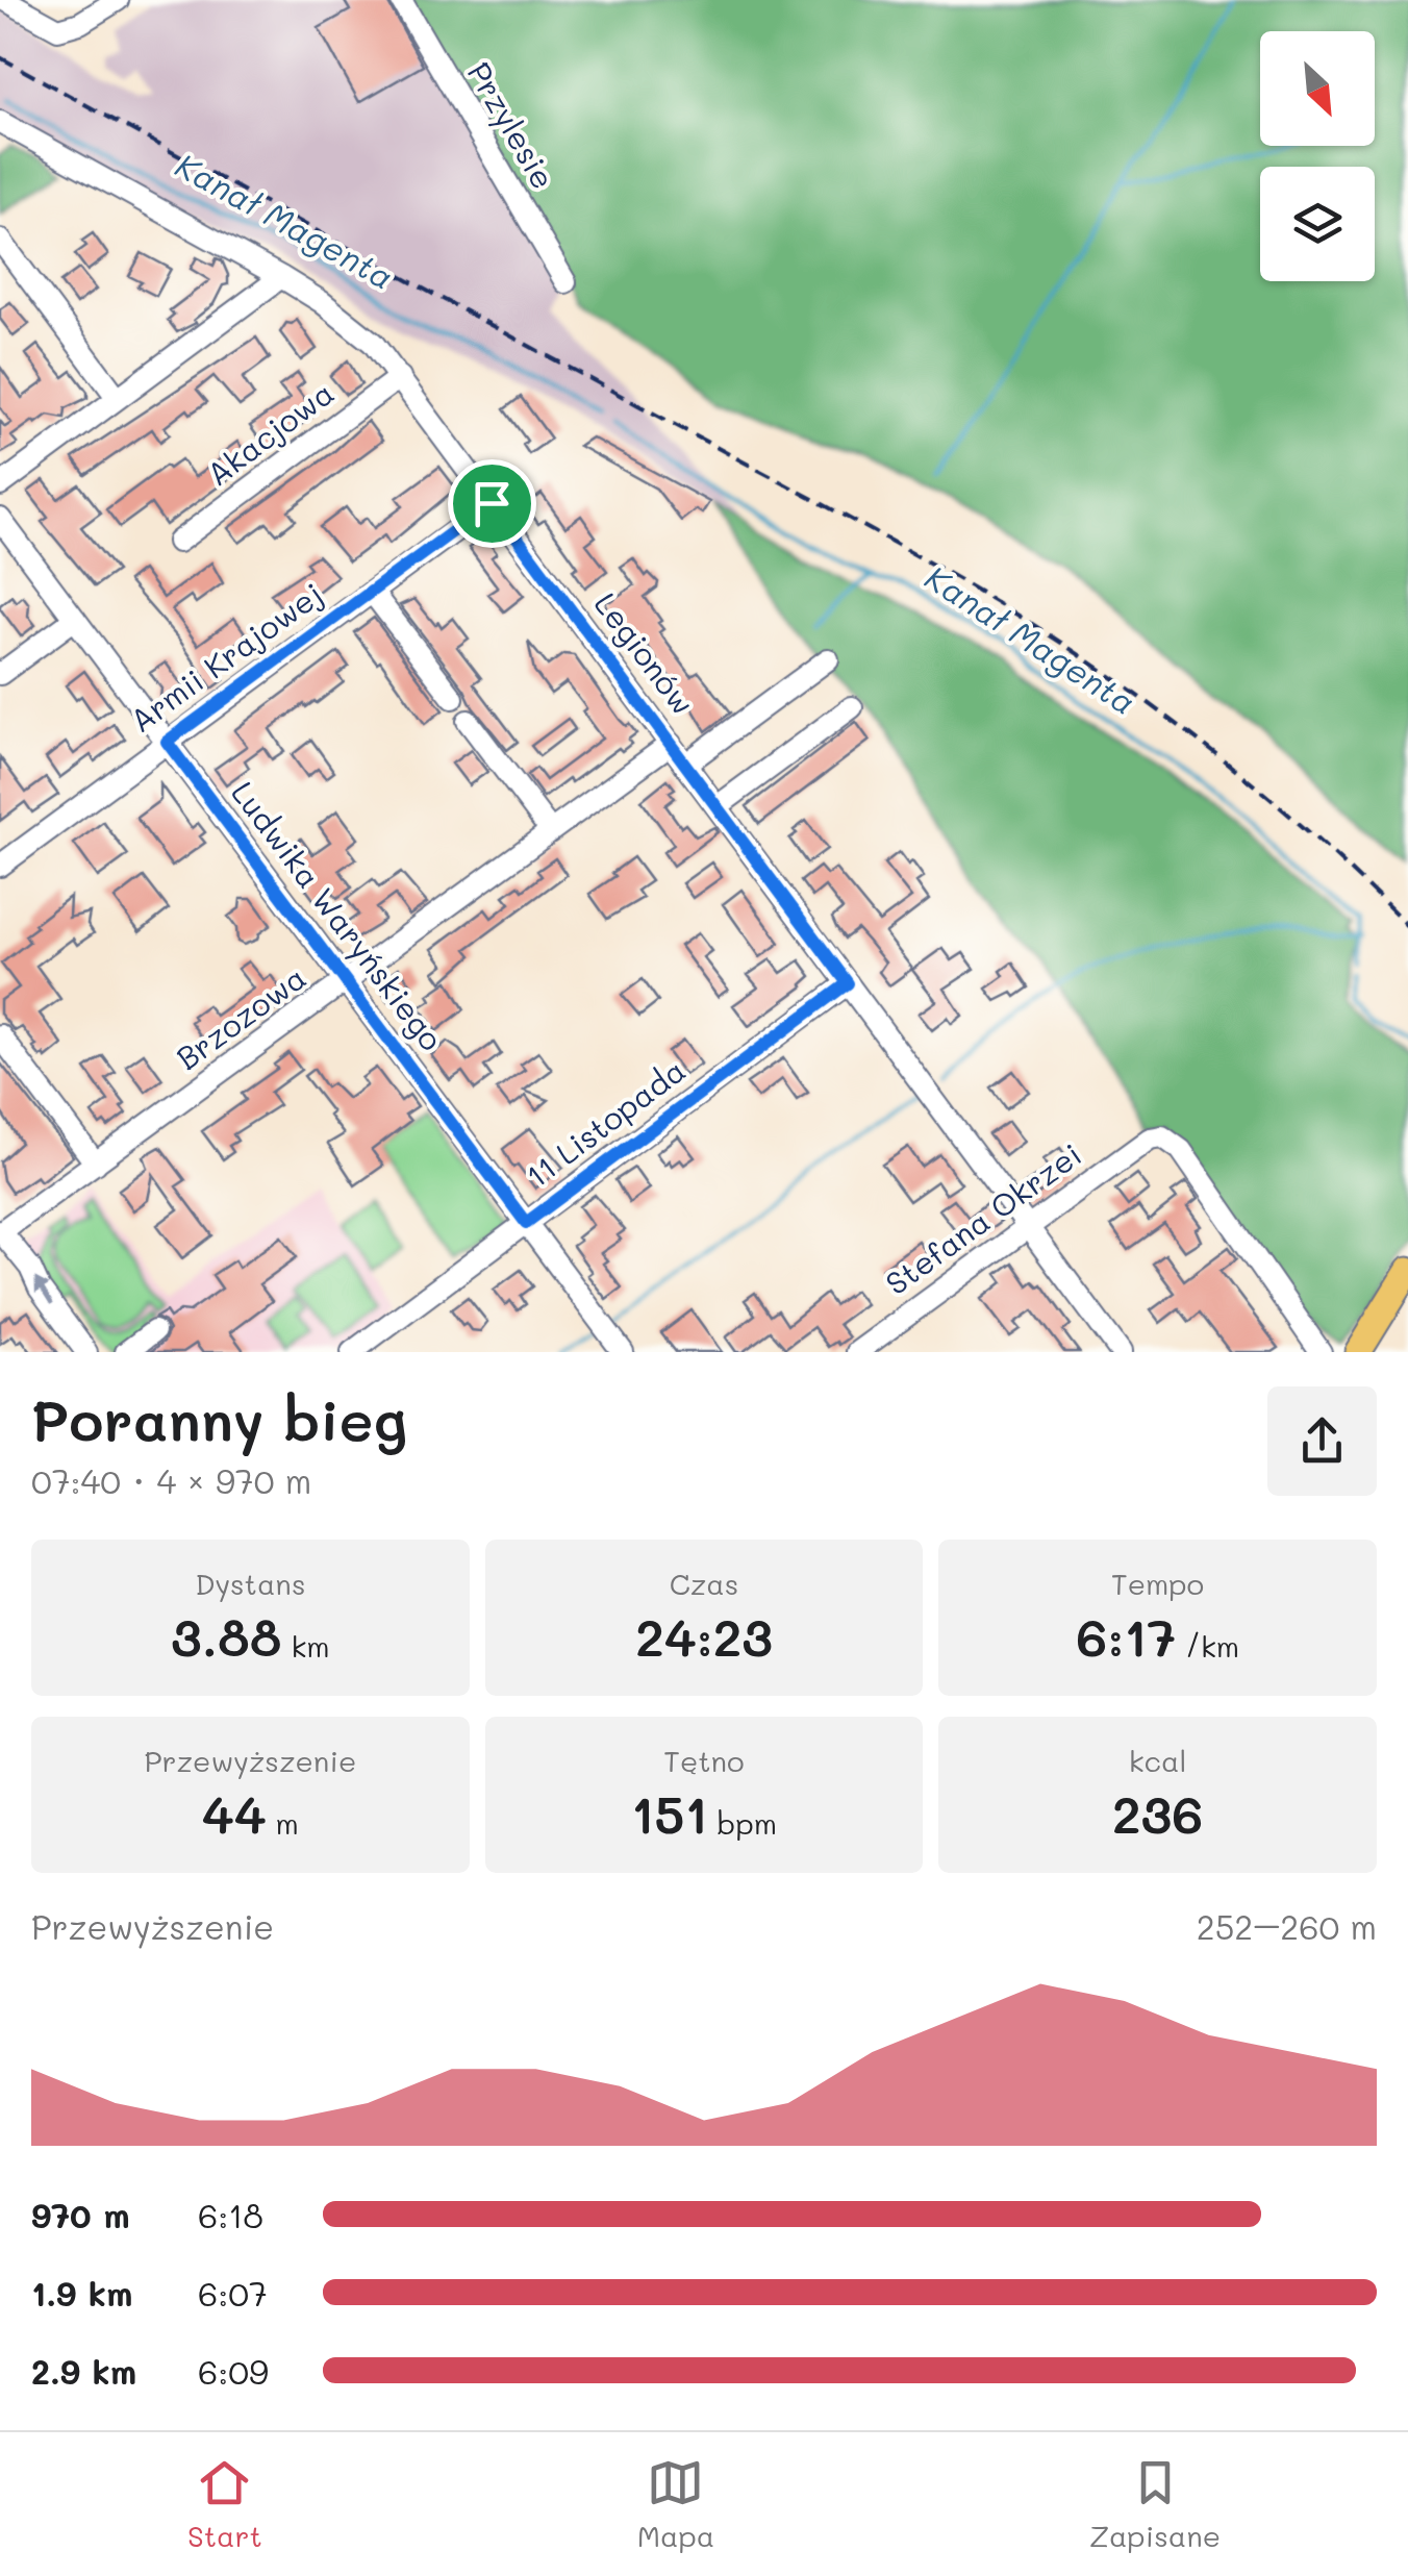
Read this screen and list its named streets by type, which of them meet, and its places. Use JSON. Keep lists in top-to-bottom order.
{
  "streets": {
    "street": [
      "Przylesie",
      "Akacjowa",
      "Legionów",
      "Armii Krajowej",
      "Ludwika Waryńskiego",
      "Brzozowa",
      "11 Listopada",
      "Stefana Okrzei"
    ]
  },
  "crossings": [
    ["Akacjowa", "Legionów"],
    ["Legionów", "Armii Krajowej"],
    ["Legionów", "Brzozowa"],
    ["Legionów", "11 Listopada"],
    ["Legionów", "Stefana Okrzei"],
    ["Armii Krajowej", "Ludwika Waryńskiego"],
    ["Ludwika Waryńskiego", "Brzozowa"],
    ["Ludwika Waryńskiego", "11 Listopada"]
  ],
  "water": ["Kanał Magenta"],
  "north": "bottom right",
  "page": {
    "heading": ["Poranny bieg", "07:40 · 4 × 970 m"],
    "stats": [
      ["Dystans", "3.88 km"],
      ["Czas", "24:23"],
      ["Tempo", "6:17 /km"],
      ["Przewyższenie", "44 m"],
      ["Tętno", "151 bpm"],
      ["kcal", "236"]
    ],
    "chart": ["Przewyższenie", "252–260 m"],
    "list": [
      {
        "name": "970 m",
        "note": "6:18"
      },
      {
        "name": "1.9 km",
        "note": "6:07"
      },
      {
        "name": "2.9 km",
        "note": "6:09"
      }
    ],
    "tabs": ["Start", "Mapa", "Zapisane"]
  }
}
